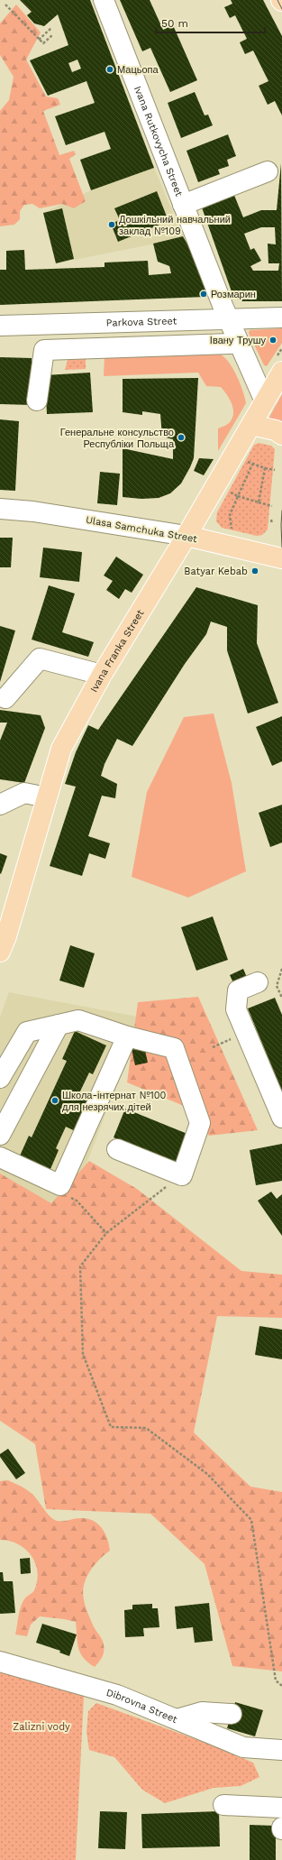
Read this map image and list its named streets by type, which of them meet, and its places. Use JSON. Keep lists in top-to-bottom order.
{
  "streets": {
    "main road": ["Ulasa Samchuka Street", "Ivana Franka Street"],
    "street": ["Ivana Rutkovycha Street", "Parkova Street", "Dibrovna Street"]
  },
  "crossings": [
    ["Ivana Rutkovycha Street", "Parkova Street"],
    ["Ivana Rutkovycha Street", "Ivana Franka Street"],
    ["Ulasa Samchuka Street", "Ivana Franka Street"]
  ],
  "parks": ["Zalizni vody"],
  "places": [
    "Мацьопа",
    "Дошкільний навчальний заклад №109",
    "Розмарин",
    "Івану Трушу",
    "Генеральне консульство Республіки Польща",
    "Batyar Kebab",
    "Школа-інтернат №100 для незрячих дітей"
  ],
  "scale_bar": "50 m"
}
